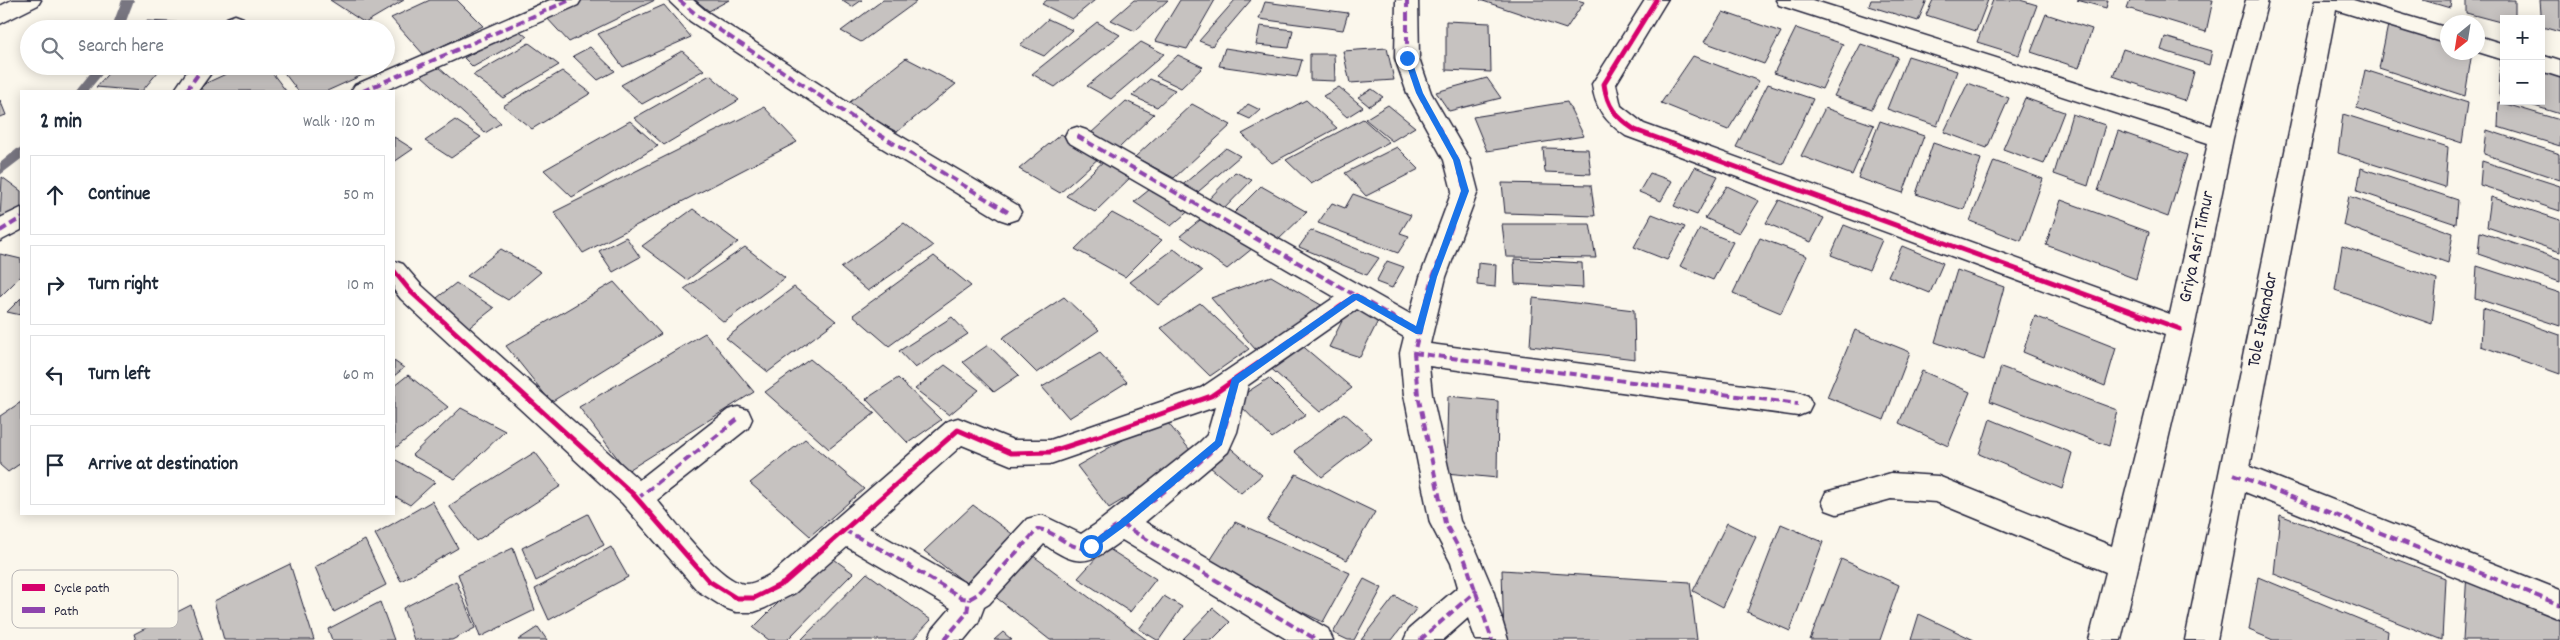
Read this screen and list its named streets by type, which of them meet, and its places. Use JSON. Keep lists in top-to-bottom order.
{
  "streets": {
    "street": ["Griya Asri Timur", "Tole Iskandar"]
  },
  "legend": ["Cycle path", "Path"],
  "north": "bottom left",
  "page": {
    "map_buttons": ["+", "−"],
    "search": "Search here",
    "heading": ["2 min", "Walk · 120 m"],
    "list": [
      ["Continue", "50 m"],
      ["Turn right", "10 m"],
      ["Turn left", "60 m"],
      "Arrive at destination"
    ]
  }
}
